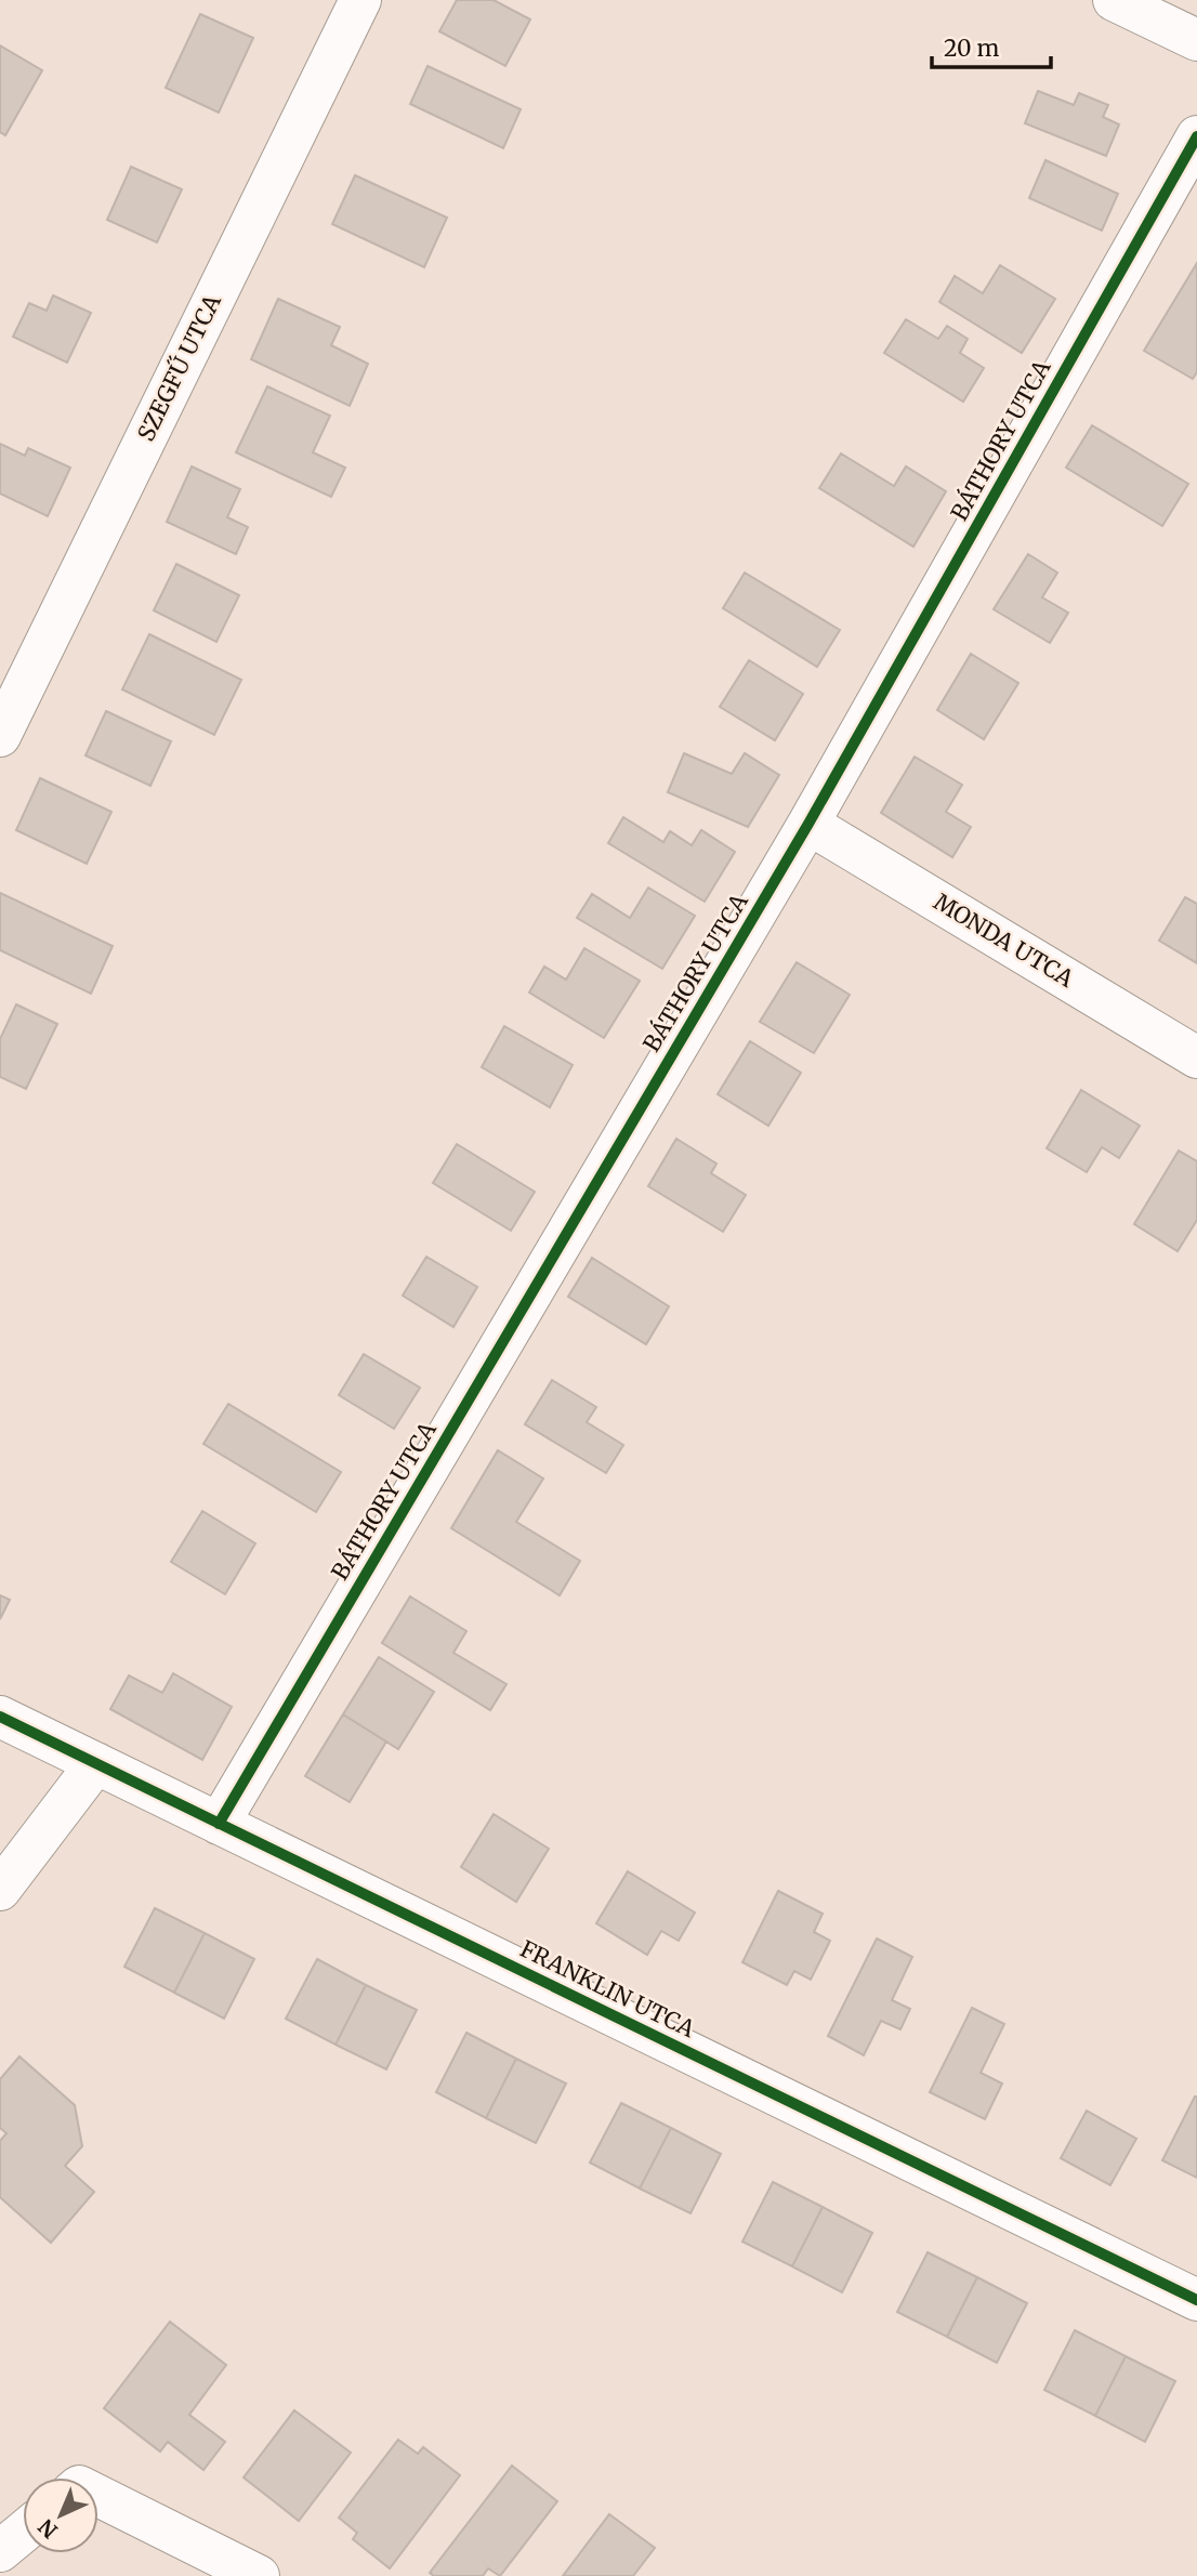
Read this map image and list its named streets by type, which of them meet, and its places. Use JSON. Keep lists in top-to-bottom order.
{
  "streets": {
    "street": [
      "SZEGFŰ UTCA",
      "BÁTHORY UTCA",
      "MONDA UTCA",
      "FRANKLIN UTCA"
    ]
  },
  "crossings": [
    ["BÁTHORY UTCA", "MONDA UTCA"],
    ["BÁTHORY UTCA", "FRANKLIN UTCA"]
  ],
  "scale_bar": "20 m",
  "north": "bottom left"
}
